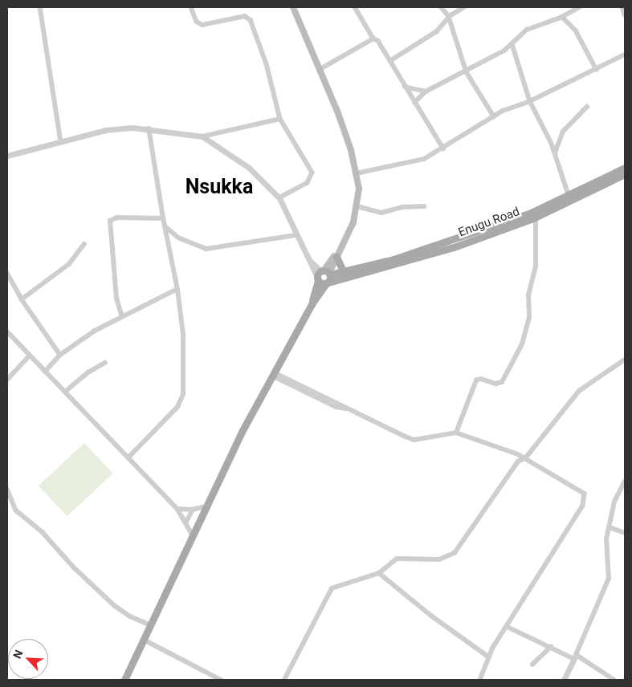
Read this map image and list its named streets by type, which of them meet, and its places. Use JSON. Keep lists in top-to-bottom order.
{
  "streets": {
    "main road": ["Enugu Road"]
  },
  "districts": ["Nsukka"],
  "north": "top left"
}
